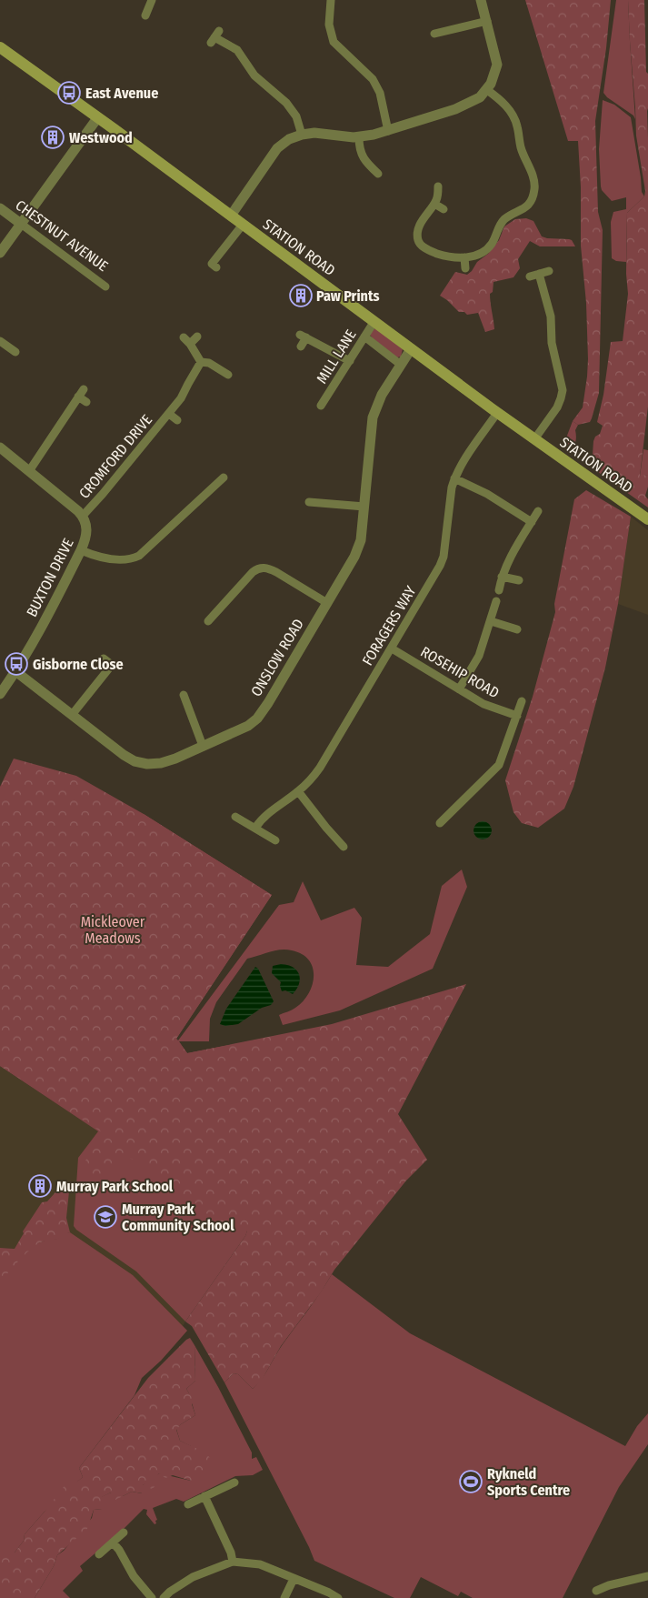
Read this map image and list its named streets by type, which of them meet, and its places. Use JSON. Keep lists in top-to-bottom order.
{
  "streets": {
    "main road": ["STATION ROAD"],
    "street": [
      "CHESTNUT AVENUE",
      "MILL LANE",
      "CROMFORD DRIVE",
      "BUXTON DRIVE",
      "FORAGERS WAY",
      "ONSLOW ROAD",
      "ROSEHIP ROAD"
    ]
  },
  "crossings": [
    ["STATION ROAD", "MILL LANE"],
    ["STATION ROAD", "FORAGERS WAY"],
    ["STATION ROAD", "ONSLOW ROAD"],
    ["CROMFORD DRIVE", "BUXTON DRIVE"],
    ["BUXTON DRIVE", "ONSLOW ROAD"],
    ["FORAGERS WAY", "ROSEHIP ROAD"]
  ],
  "parks": ["Mickleover Meadows"],
  "places": {
    "bus stop": ["East Avenue", "Gisborne Close"],
    "building": ["Westwood", "Paw Prints", "Murray Park School"],
    "school or university": ["Murray Park Community School"],
    "sports": ["Rykneld Sports Centre"]
  }
}
